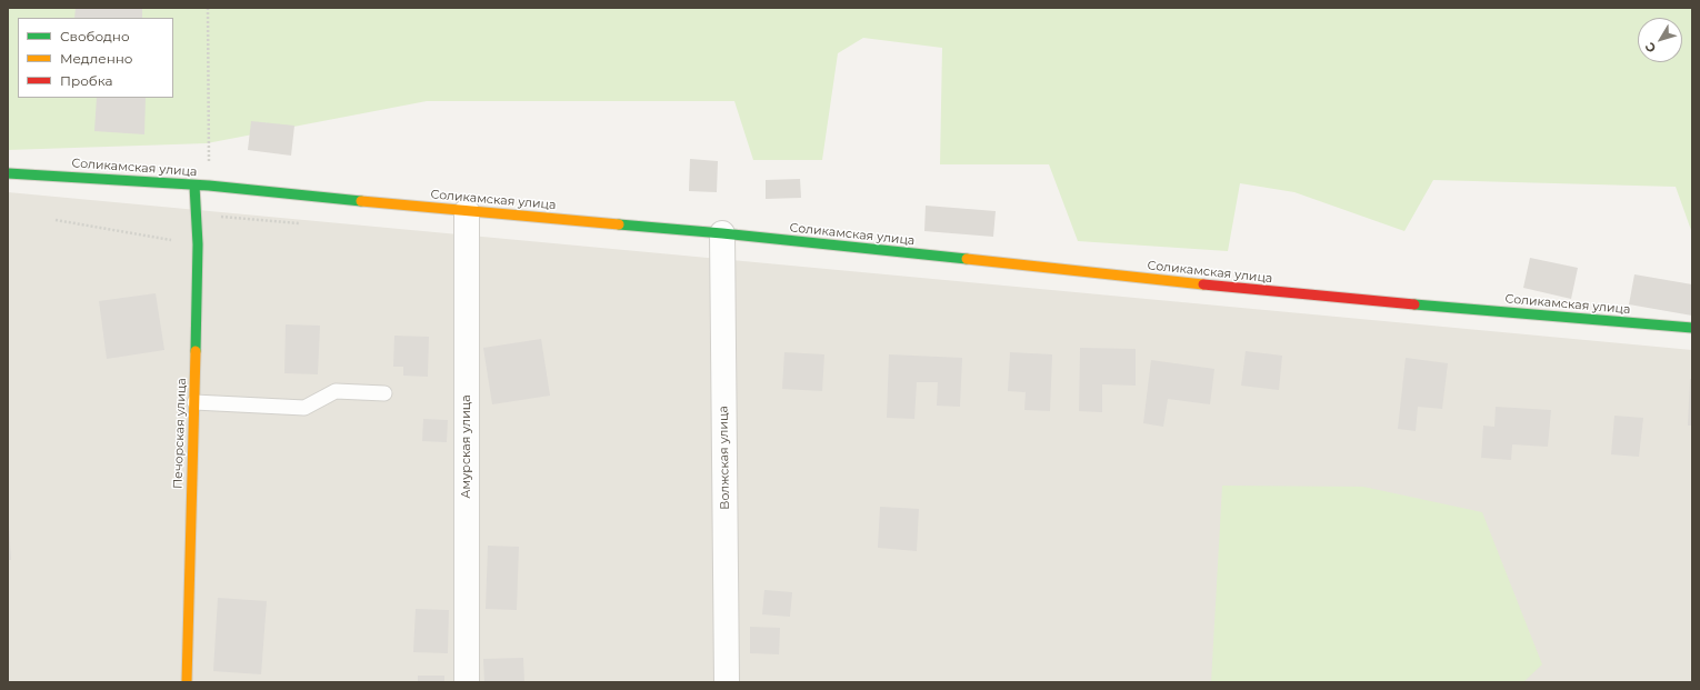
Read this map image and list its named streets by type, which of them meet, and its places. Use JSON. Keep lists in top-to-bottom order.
{
  "streets": {
    "main road": ["Соликамская улица", "Печорская улица"],
    "street": ["Амурская улица", "Волжская улица"]
  },
  "crossings": [
    ["Соликамская улица", "Печорская улица"],
    ["Соликамская улица", "Амурская улица"],
    ["Соликамская улица", "Волжская улица"]
  ],
  "legend": ["Свободно", "Медленно", "Пробка"],
  "north": "bottom left"
}
